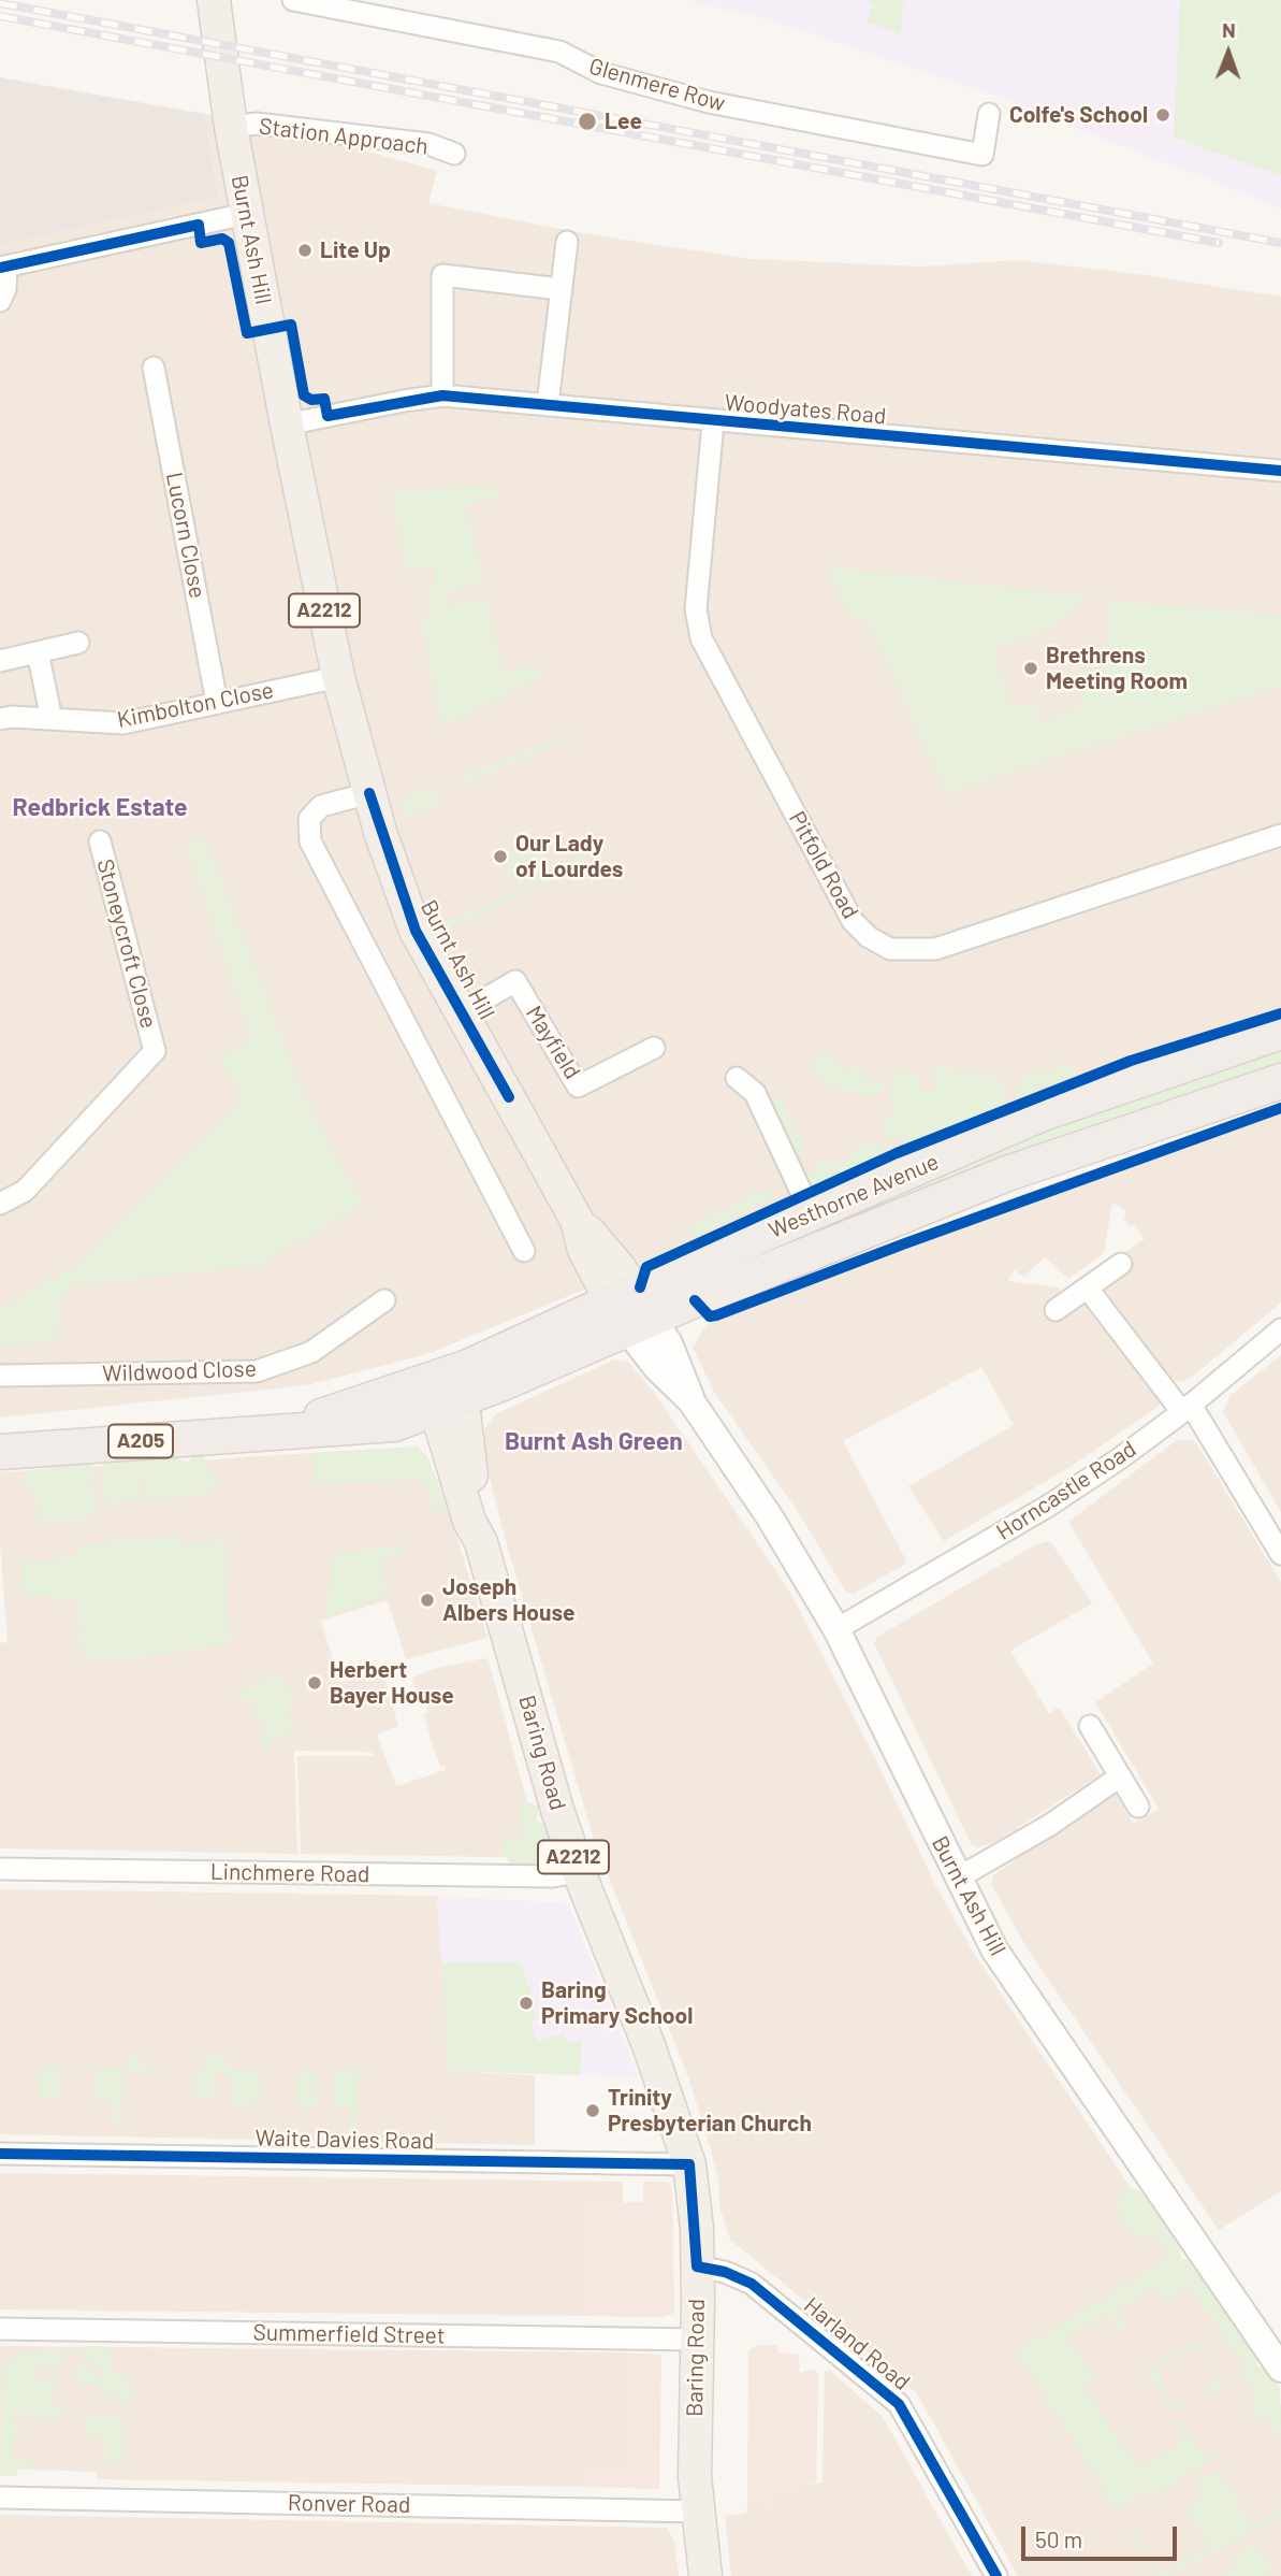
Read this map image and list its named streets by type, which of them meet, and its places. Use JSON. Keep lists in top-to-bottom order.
{
  "streets": {
    "highway": ["Westhorne Avenue", "A205"],
    "main road": ["Burnt Ash Hill", "A2212", "Baring Road"],
    "street": [
      "Glenmere Row",
      "Station Approach",
      "Woodyates Road",
      "Lucorn Close",
      "Kimbolton Close",
      "Pitfold Road",
      "Stoneycroft Close",
      "Mayfield",
      "Wildwood Close",
      "Horncastle Road",
      "Linchmere Road",
      "Waite Davies Road",
      "Summerfield Street",
      "Harland Road",
      "Ronver Road"
    ]
  },
  "crossings": [
    ["Station Approach", "Burnt Ash Hill"],
    ["Station Approach", "A2212"],
    ["Burnt Ash Hill", "Woodyates Road"],
    ["Burnt Ash Hill", "A2212"],
    ["Burnt Ash Hill", "Kimbolton Close"],
    ["Burnt Ash Hill", "Mayfield"],
    ["Burnt Ash Hill", "Westhorne Avenue"],
    ["Burnt Ash Hill", "Horncastle Road"],
    ["Woodyates Road", "Pitfold Road"],
    ["Lucorn Close", "Kimbolton Close"],
    ["Westhorne Avenue", "A205"],
    ["Westhorne Avenue", "Baring Road"],
    ["A205", "Baring Road"],
    ["Baring Road", "Linchmere Road"],
    ["Baring Road", "Waite Davies Road"],
    ["Baring Road", "Summerfield Street"],
    ["Baring Road", "Harland Road"],
    ["Baring Road", "Ronver Road"]
  ],
  "districts": ["Redbrick Estate", "Burnt Ash Green"],
  "places": [
    "Colfe's School",
    "Lee",
    "Lite Up",
    "Brethrens Meeting Room",
    "Our Lady of Lourdes",
    "Joseph Albers House",
    "Herbert Bayer House",
    "Baring Primary School",
    "Trinity Presbyterian Church"
  ],
  "scale_bar": "50 m",
  "north": "top"
}
